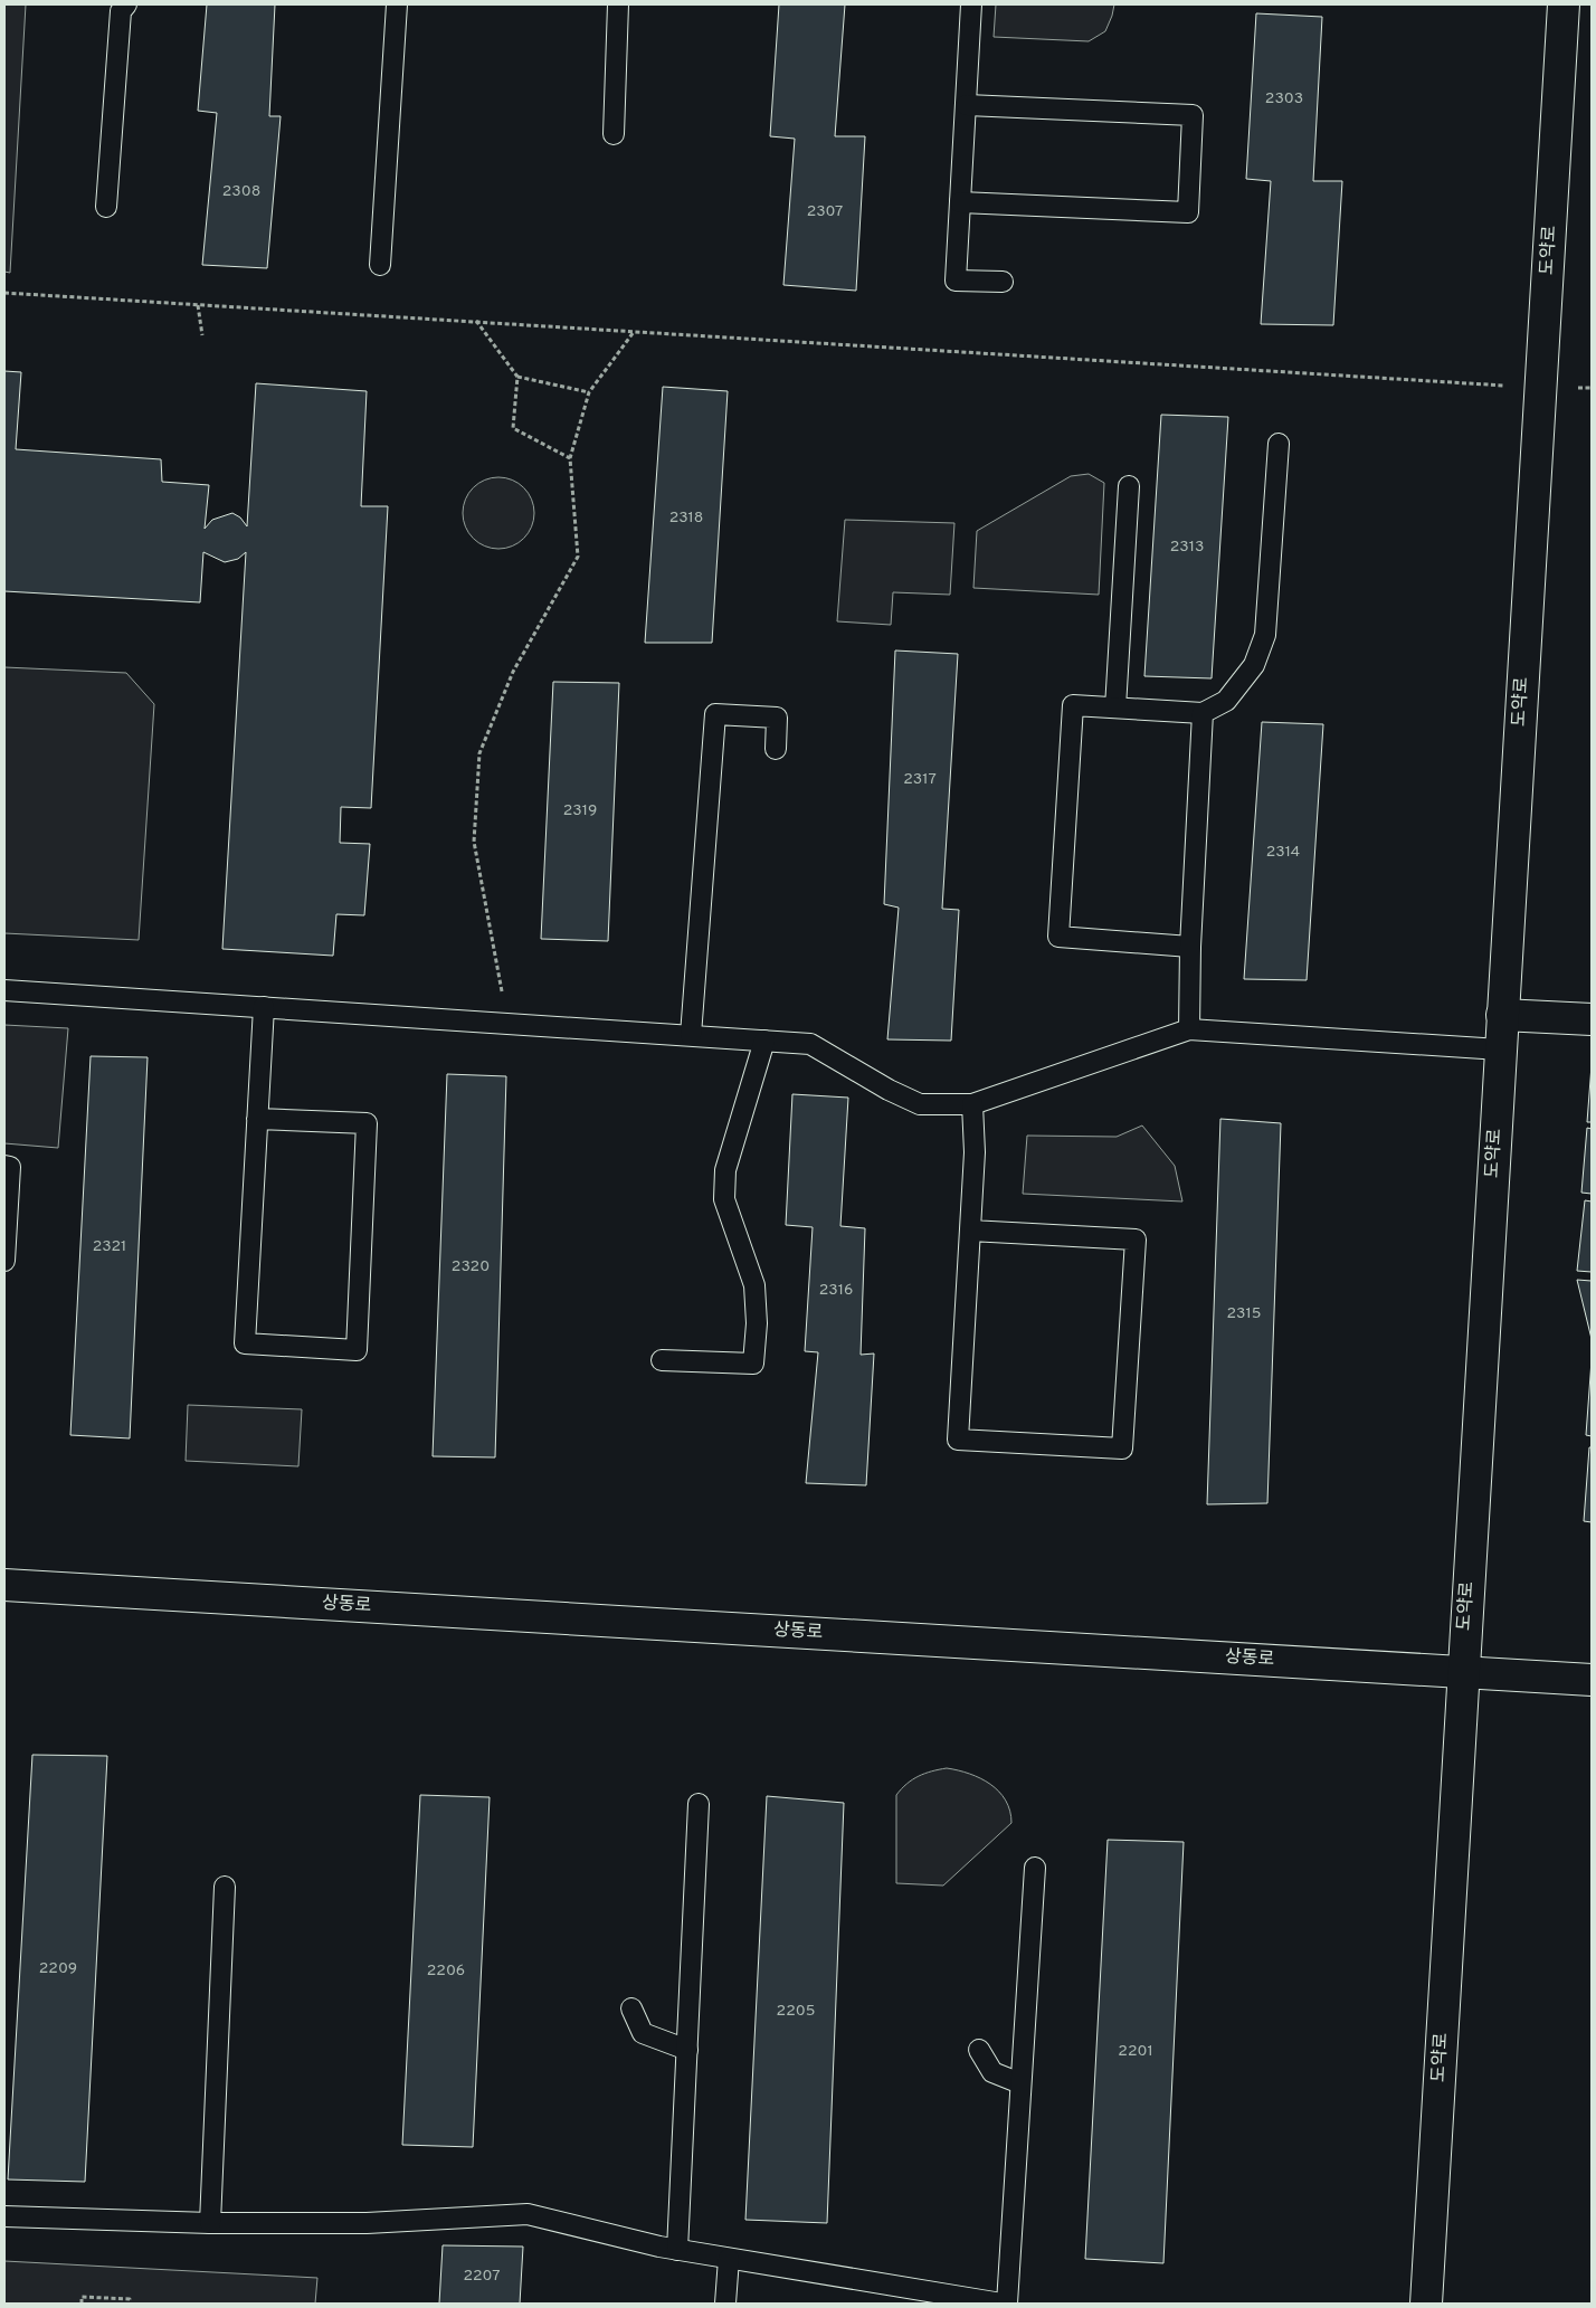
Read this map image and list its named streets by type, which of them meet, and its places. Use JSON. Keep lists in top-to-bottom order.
{
  "streets": {
    "street": ["도약로", "상동로"]
  },
  "crossings": [
    ["도약로", "상동로"]
  ],
  "house_numbers": [
    "2303",
    "2308",
    "2307",
    "2318",
    "2313",
    "2317",
    "2319",
    "2314",
    "2321",
    "2320",
    "2316",
    "2315",
    "2209",
    "2206",
    "2205",
    "2201",
    "2207"
  ]
}
